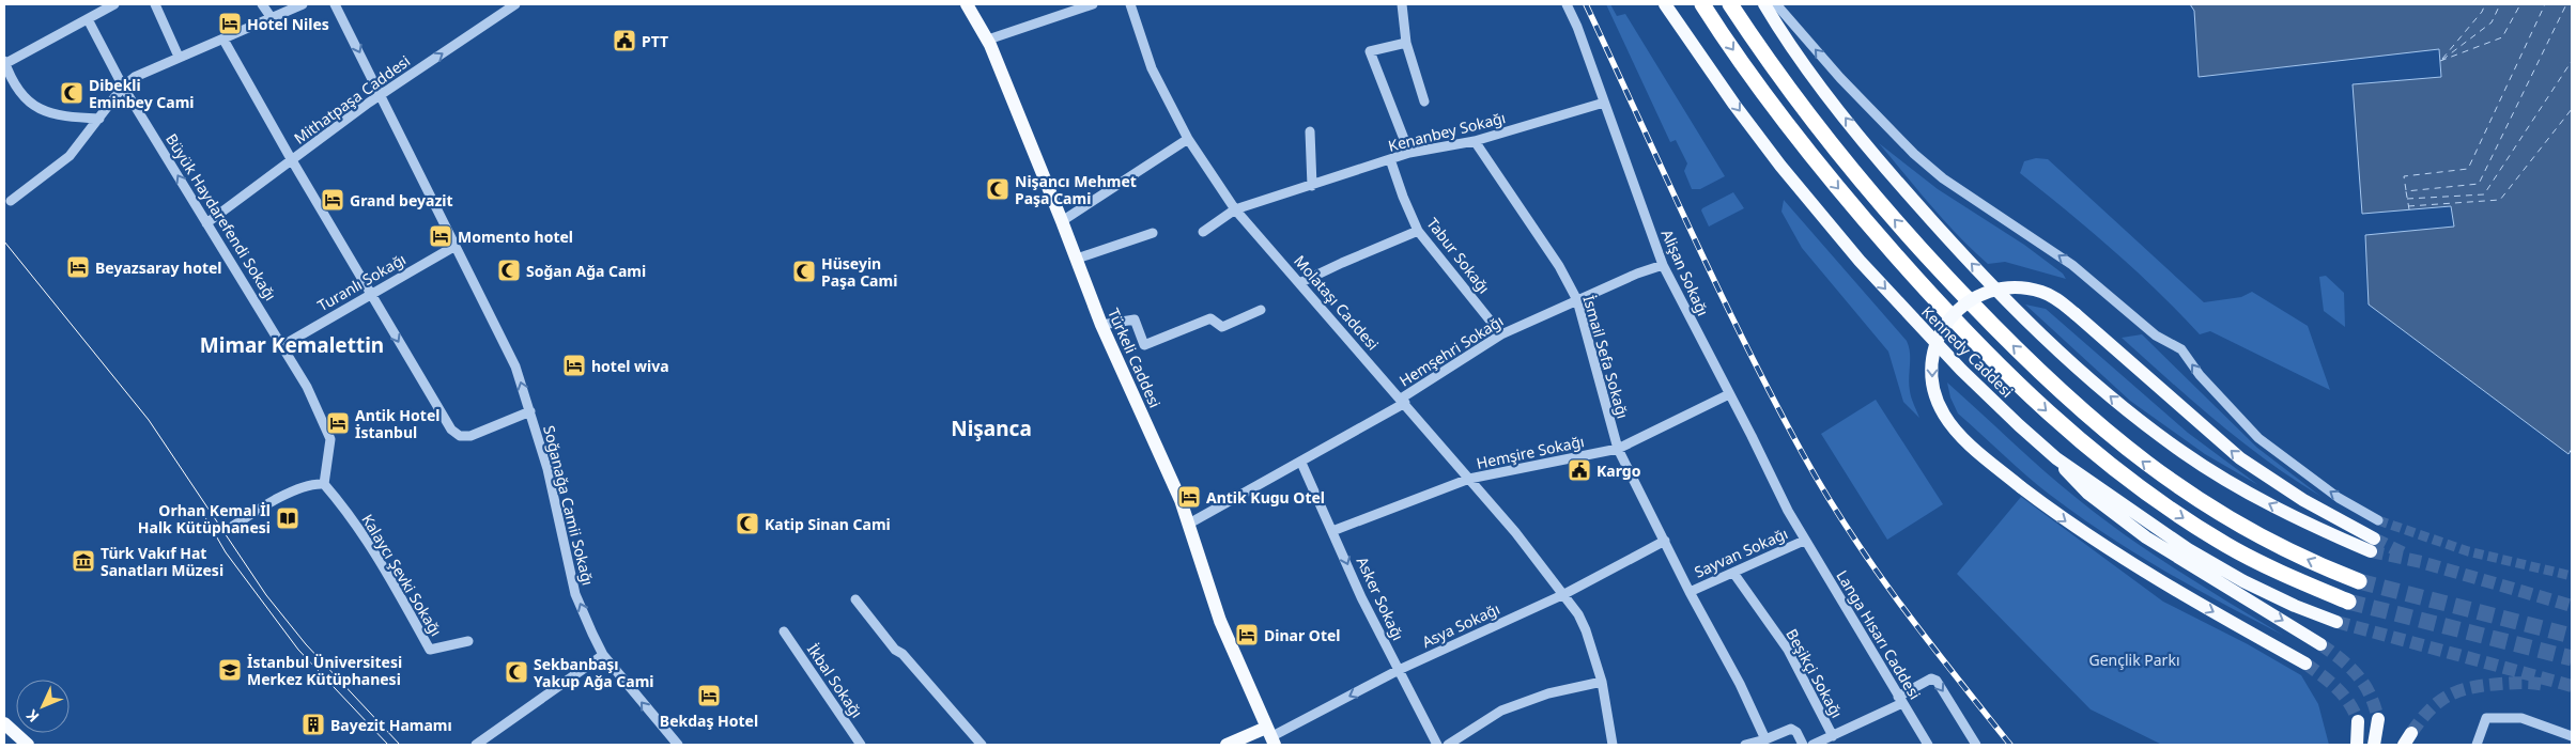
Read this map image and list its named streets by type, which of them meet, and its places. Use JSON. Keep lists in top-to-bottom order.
{
  "streets": {
    "main road": ["Kennedy Caddesi", "Türkeli Caddesi"],
    "street": [
      "Mithatpaşa Caddesi",
      "Kenanbey Sokağı",
      "Büyük Haydarefendi Sokağı",
      "Tabur Sokağı",
      "Alişan Sokağı",
      "Turanlı Sokağı",
      "Molataşı Caddesi",
      "Hemşehri Sokağı",
      "İsmail Sefa Sokağı",
      "Hemşire Sokağı",
      "Soğanağa Camii Sokağı",
      "Sayvan Sokağı",
      "Kalaycı Şevki Sokağı",
      "Asker Sokağı",
      "Asya Sokağı",
      "Langa Hısarı Caddesi",
      "Beşikçi Sokağı",
      "İkbal Sokağı"
    ]
  },
  "crossings": [
    ["Mithatpaşa Caddesi", "Büyük Haydarefendi Sokağı"],
    ["Mithatpaşa Caddesi", "Soğanağa Camii Sokağı"],
    ["Kenanbey Sokağı", "Tabur Sokağı"],
    ["Kenanbey Sokağı", "Alişan Sokağı"],
    ["Kenanbey Sokağı", "Molataşı Caddesi"],
    ["Kenanbey Sokağı", "İsmail Sefa Sokağı"],
    ["Büyük Haydarefendi Sokağı", "Turanlı Sokağı"],
    ["Büyük Haydarefendi Sokağı", "Kalaycı Şevki Sokağı"],
    ["Tabur Sokağı", "Hemşehri Sokağı"],
    ["Alişan Sokağı", "Hemşehri Sokağı"],
    ["Alişan Sokağı", "Hemşire Sokağı"],
    ["Alişan Sokağı", "Sayvan Sokağı"],
    ["Alişan Sokağı", "Langa Hısarı Caddesi"],
    ["Turanlı Sokağı", "Soğanağa Camii Sokağı"],
    ["Molataşı Caddesi", "Hemşehri Sokağı"],
    ["Molataşı Caddesi", "Hemşire Sokağı"],
    ["Molataşı Caddesi", "Asya Sokağı"],
    ["Hemşehri Sokağı", "İsmail Sefa Sokağı"],
    ["Hemşehri Sokağı", "Türkeli Caddesi"],
    ["Hemşehri Sokağı", "Asker Sokağı"],
    ["İsmail Sefa Sokağı", "Hemşire Sokağı"],
    ["İsmail Sefa Sokağı", "Sayvan Sokağı"],
    ["İsmail Sefa Sokağı", "Asya Sokağı"],
    ["Türkeli Caddesi", "Asya Sokağı"],
    ["Hemşire Sokağı", "Asker Sokağı"],
    ["Sayvan Sokağı", "Langa Hısarı Caddesi"],
    ["Sayvan Sokağı", "Beşikçi Sokağı"],
    ["Asker Sokağı", "Asya Sokağı"]
  ],
  "one_way": ["Mithatpaşa Caddesi", "Kennedy Caddesi", "Asker Sokağı"],
  "districts": ["Mimar Kemalettin", "Nişanca"],
  "parks": ["Gençlik Parkı"],
  "places": {
    "hotel": [
      "Hotel Niles",
      "Grand beyazit",
      "Momento hotel",
      "Beyazsaray hotel",
      "hotel wiva",
      "Antik Hotel İstanbul",
      "Antik Kugu Otel",
      "Dinar Otel",
      "Bekdaş Hotel"
    ],
    "public building": ["PTT", "Kargo"],
    "mosque": [
      "Dibekli Eminbey Cami",
      "Nişancı Mehmet Paşa Cami",
      "Soğan Ağa Cami",
      "Hüseyin Paşa Cami",
      "Katip Sinan Cami",
      "Sekbanbaşı Yakup Ağa Cami"
    ],
    "library": ["Orhan Kemal İl Halk Kütüphanesi"],
    "museum": ["Türk Vakıf Hat Sanatları Müzesi"],
    "school or university": ["İstanbul Üniversitesi Merkez Kütüphanesi"],
    "building": ["Bayezit Hamamı"]
  },
  "north": "bottom left"
}
